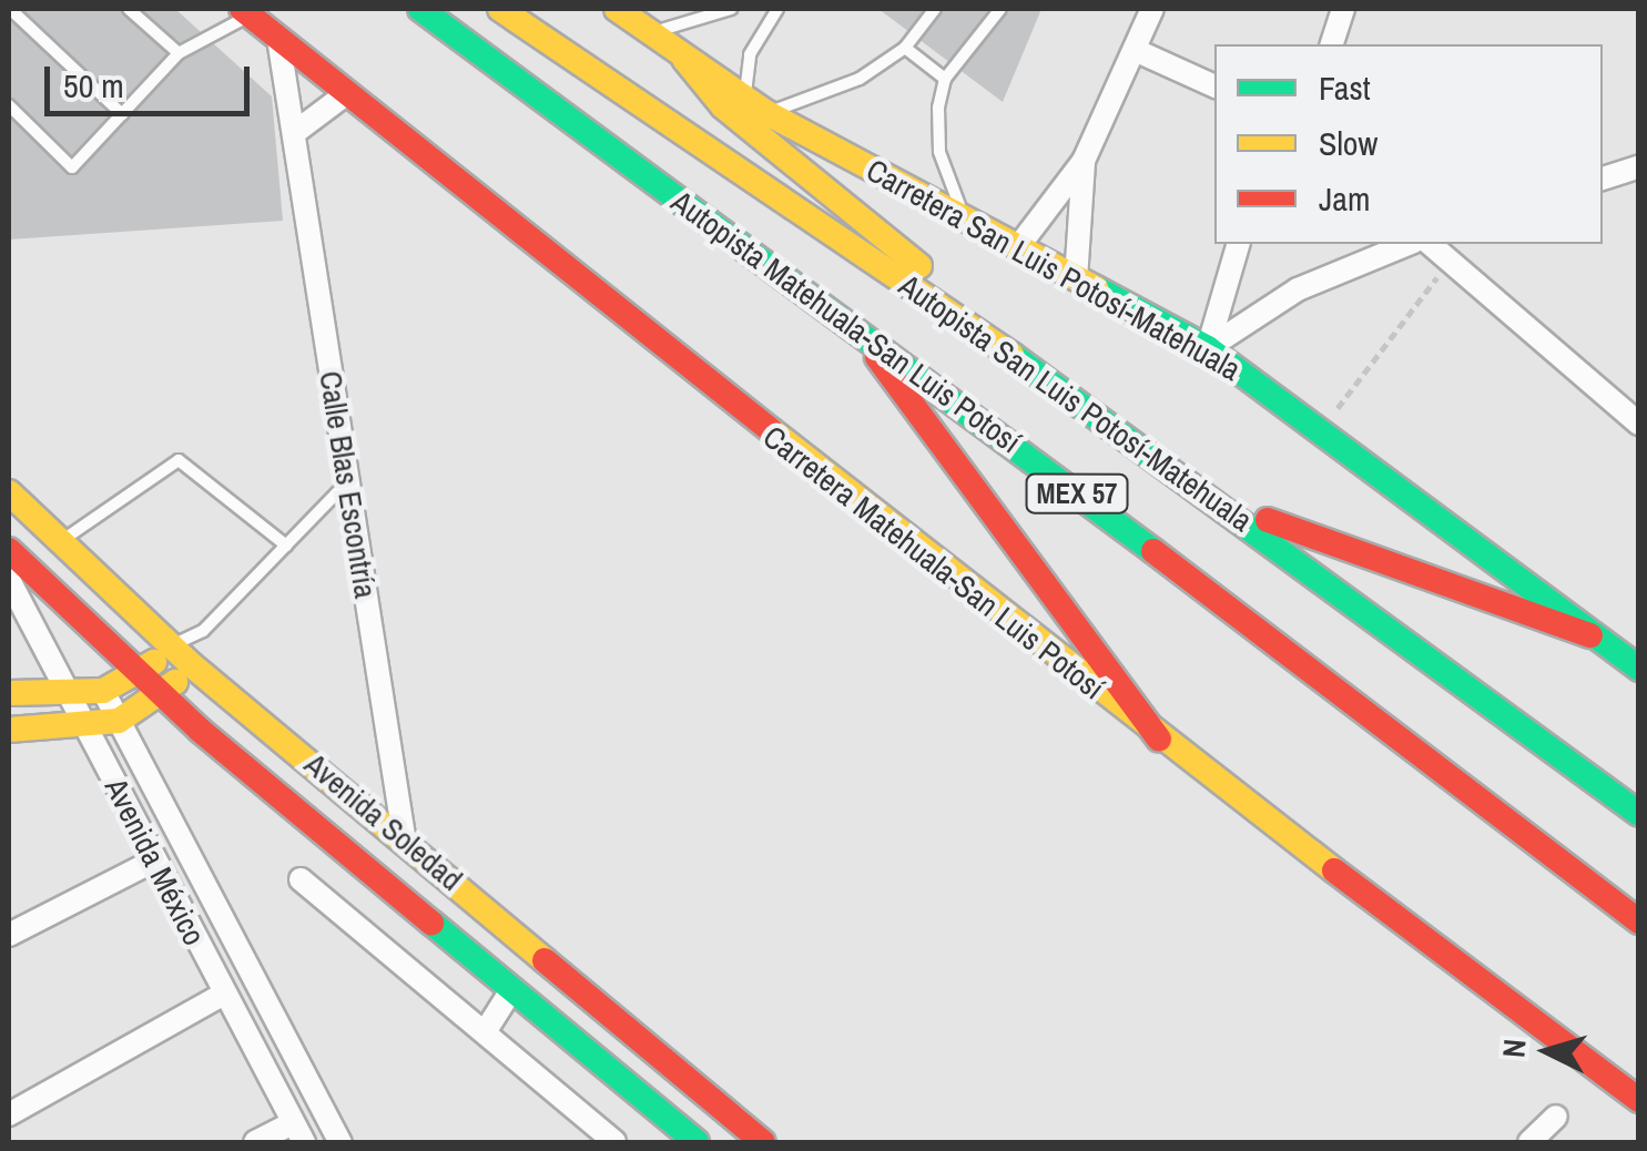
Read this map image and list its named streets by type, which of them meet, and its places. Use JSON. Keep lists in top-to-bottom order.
{
  "streets": {
    "main road": [
      "Carretera San Luis Potosí-Matehuala",
      "Autopista Matehuala-San Luis Potosí",
      "Autopista San Luis Potosí-Matehuala",
      "MEX 57",
      "Carretera Matehuala-San Luis Potosí",
      "Avenida Soledad"
    ],
    "street": ["Calle Blas Escontría", "Avenida México"]
  },
  "crossings": [
    ["Calle Blas Escontría", "Carretera Matehuala-San Luis Potosí"],
    ["Calle Blas Escontría", "Avenida Soledad"]
  ],
  "legend": ["Fast", "Slow", "Jam"],
  "scale_bar": "50 m",
  "north": "left"
}
